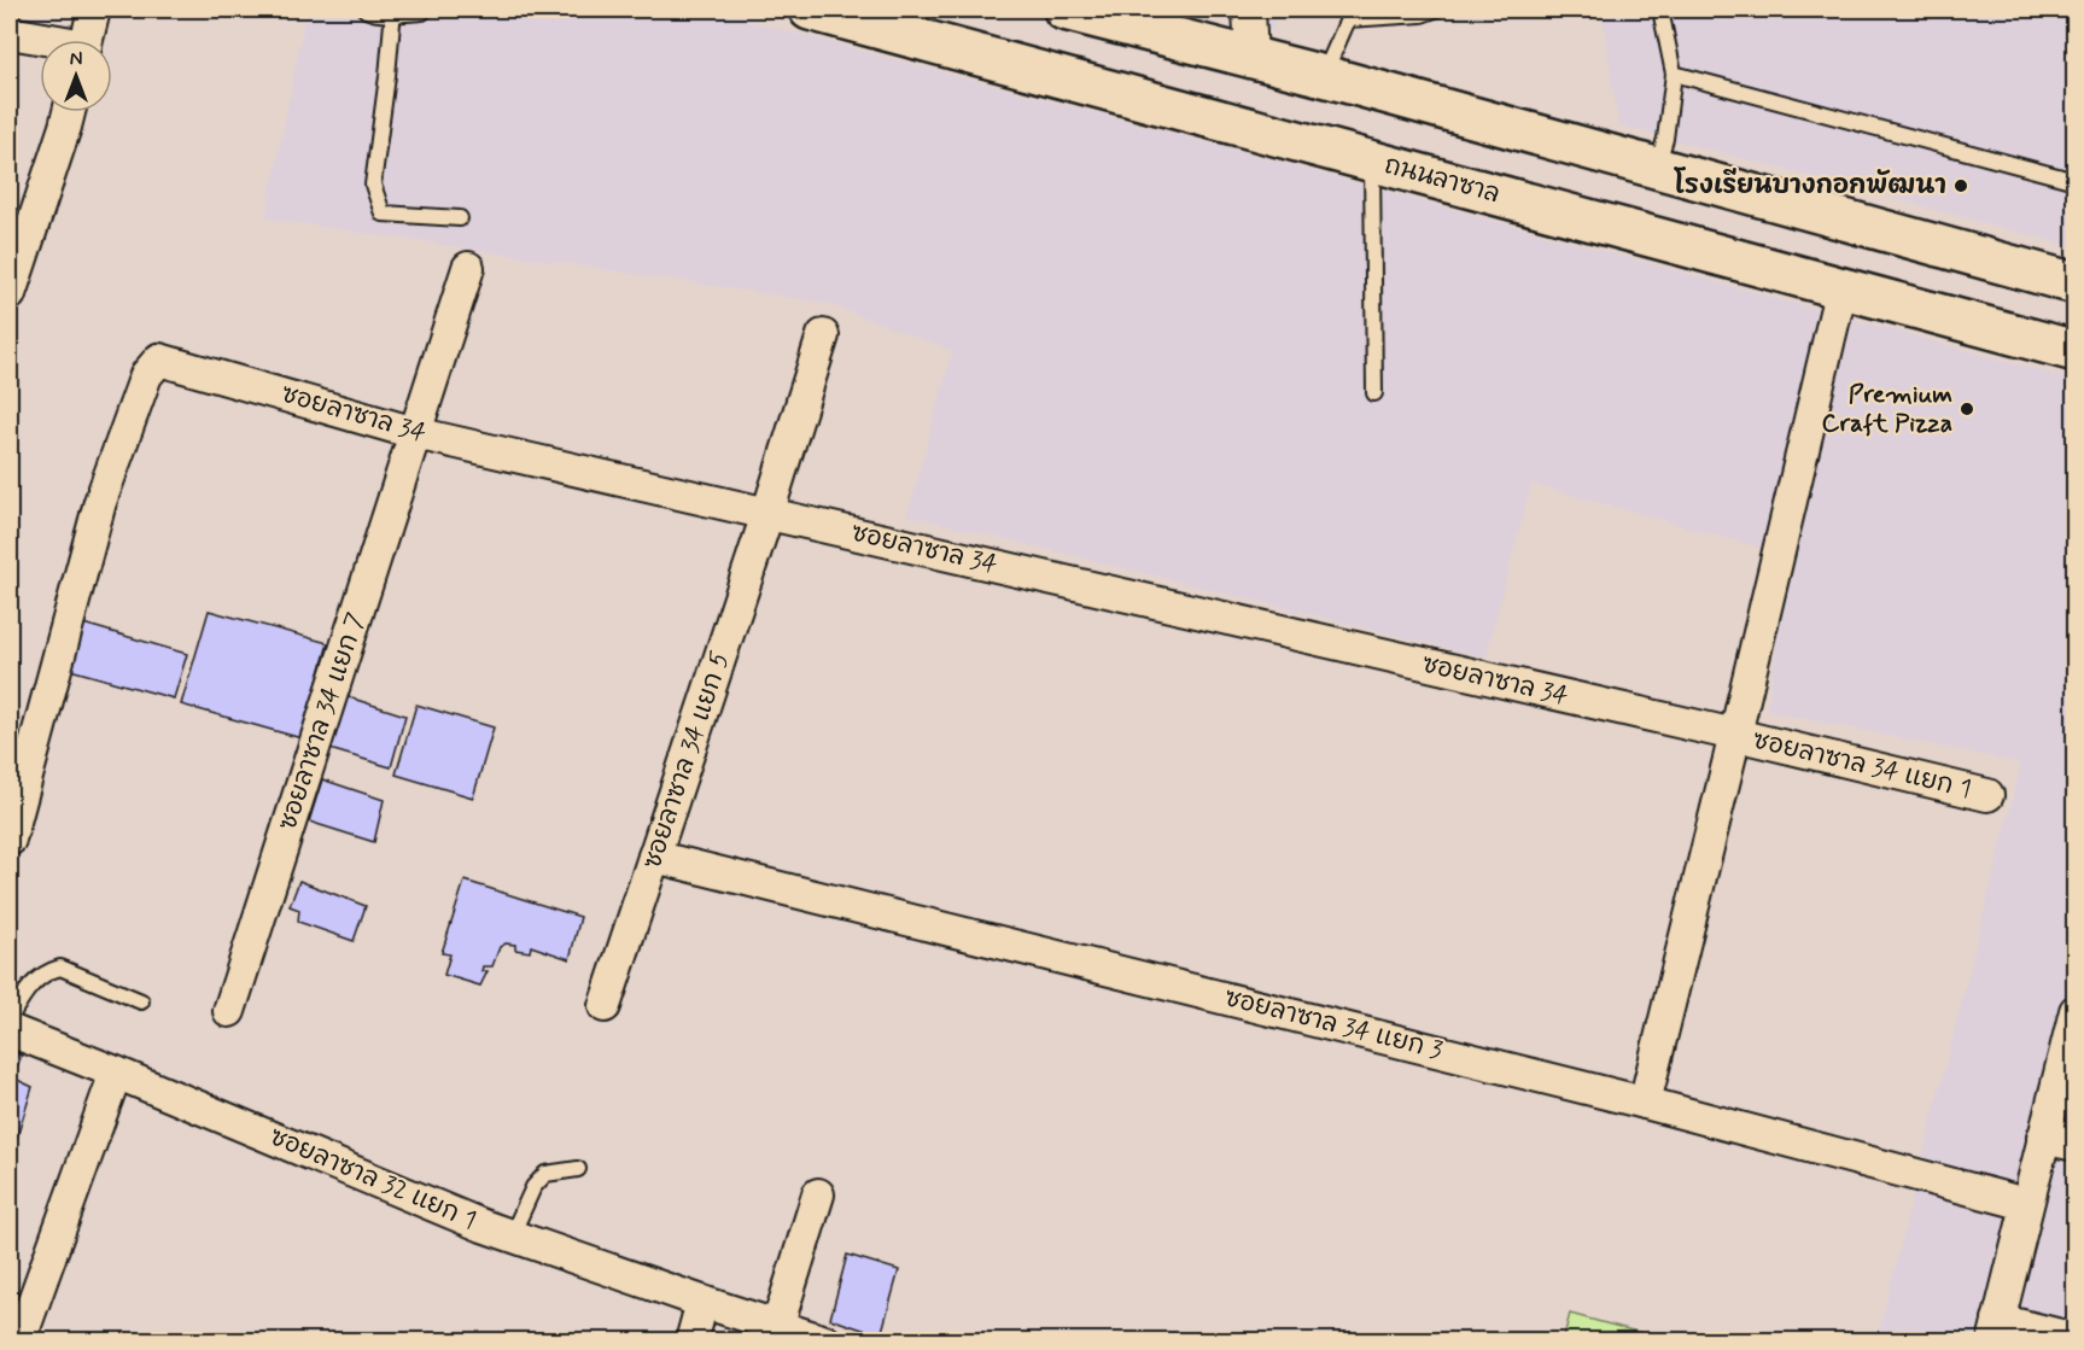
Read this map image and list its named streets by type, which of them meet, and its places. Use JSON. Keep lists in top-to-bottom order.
{
  "streets": {
    "street": [
      "ถนนลาซาล",
      "ซอยลาซาล 34",
      "ซอยลาซาล 34 แยก 7",
      "ซอยลาซาล 34 แยก 5",
      "ซอยลาซาล 34 แยก 1",
      "ซอยลาซาล 34 แยก 3",
      "ซอยลาซาล 32 แยก 1"
    ]
  },
  "crossings": [
    ["ซอยลาซาล 34", "ซอยลาซาล 34 แยก 7"],
    ["ซอยลาซาล 34", "ซอยลาซาล 34 แยก 5"],
    ["ซอยลาซาล 34", "ซอยลาซาล 34 แยก 1"],
    ["ซอยลาซาล 34 แยก 5", "ซอยลาซาล 34 แยก 3"]
  ],
  "places": ["โรงเรียนบางกอกพัฒนา", "Premium Craft Pizza"],
  "north": "top"
}
